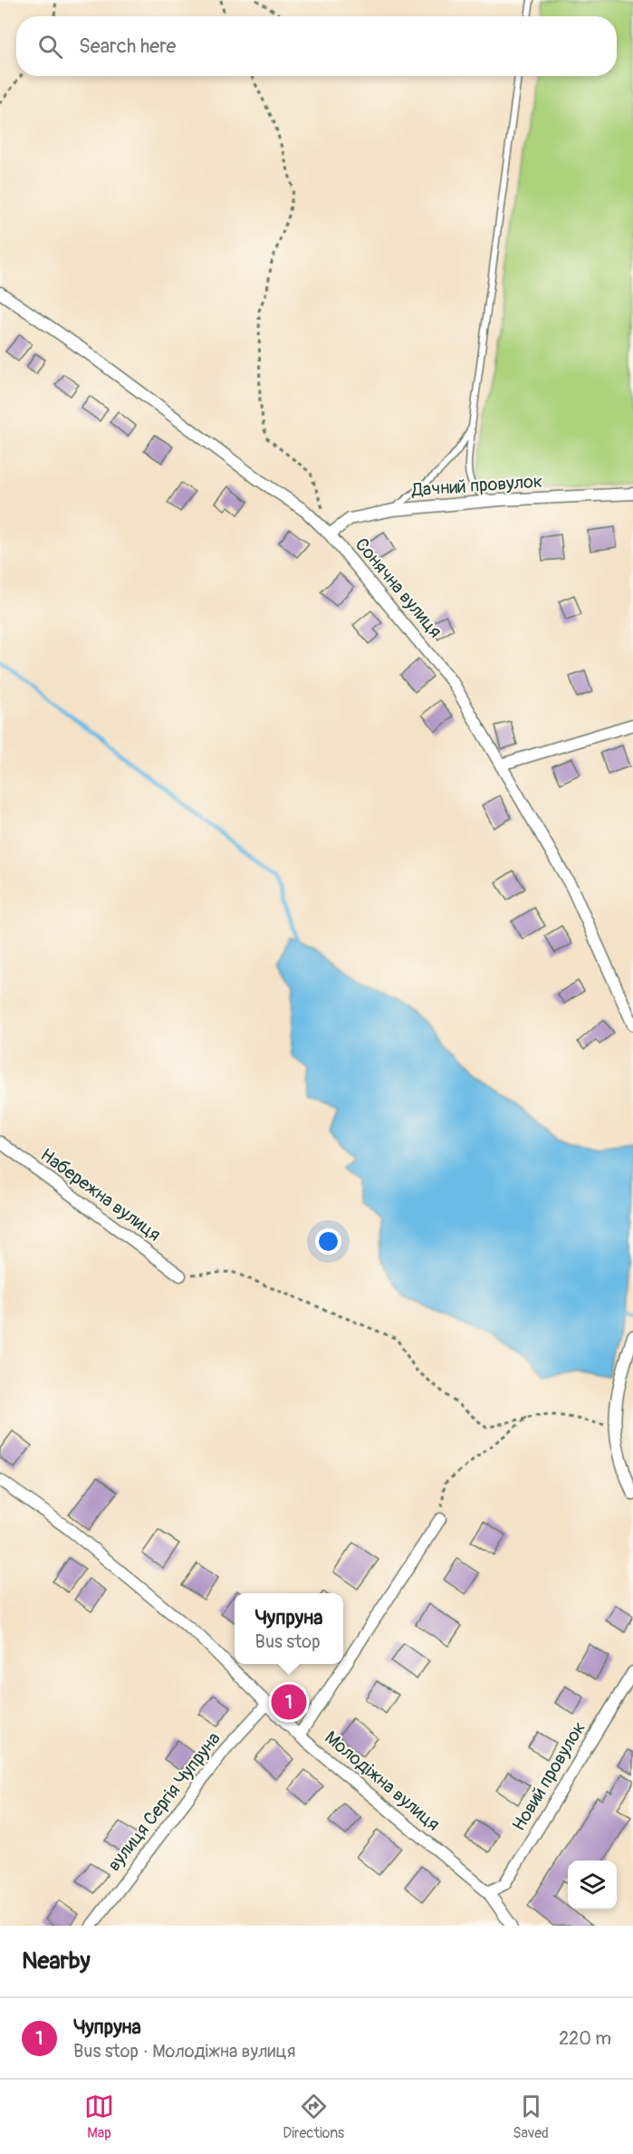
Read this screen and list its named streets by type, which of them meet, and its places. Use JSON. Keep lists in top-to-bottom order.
{
  "streets": {
    "street": [
      "Дачний провулок",
      "Сонячна вулиця",
      "Набережна вулиця",
      "Новий провулок",
      "Молодіжна вулиця",
      "вулиця Сергія Чупруна"
    ]
  },
  "crossings": [
    ["Дачний провулок", "Сонячна вулиця"],
    ["Новий провулок", "Молодіжна вулиця"],
    ["Молодіжна вулиця", "вулиця Сергія Чупруна"]
  ],
  "page": {
    "search": "Search here",
    "popup": ["Чупруна", "Bus stop"],
    "pins": "1",
    "heading": "Nearby",
    "list": [
      {
        "mark": "1",
        "name": "Чупруна",
        "note": "Bus stop · Молодіжна вулиця",
        "value": "220 m"
      }
    ],
    "nav": ["Map", "Directions", "Saved"]
  }
}
